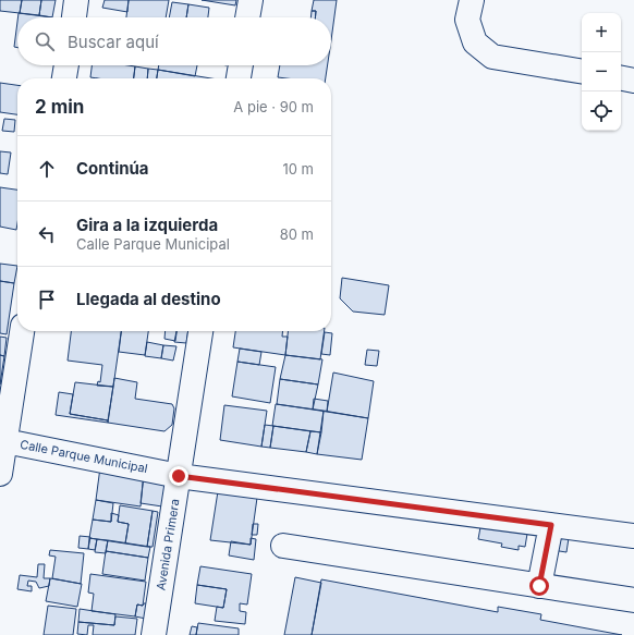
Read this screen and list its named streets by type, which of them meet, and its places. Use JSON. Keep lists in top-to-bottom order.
{
  "streets": {
    "street": ["Calle Parque Municipal", "Avenida Primera"]
  },
  "crossings": [
    ["Calle Parque Municipal", "Avenida Primera"]
  ],
  "page": {
    "map_buttons": ["+", "−"],
    "search": "Buscar aquí",
    "heading": ["2 min", "A pie · 90 m"],
    "list": [
      ["Continúa", "10 m"],
      ["Gira a la izquierda", "Calle Parque Municipal", "80 m"],
      "Llegada al destino"
    ]
  }
}
